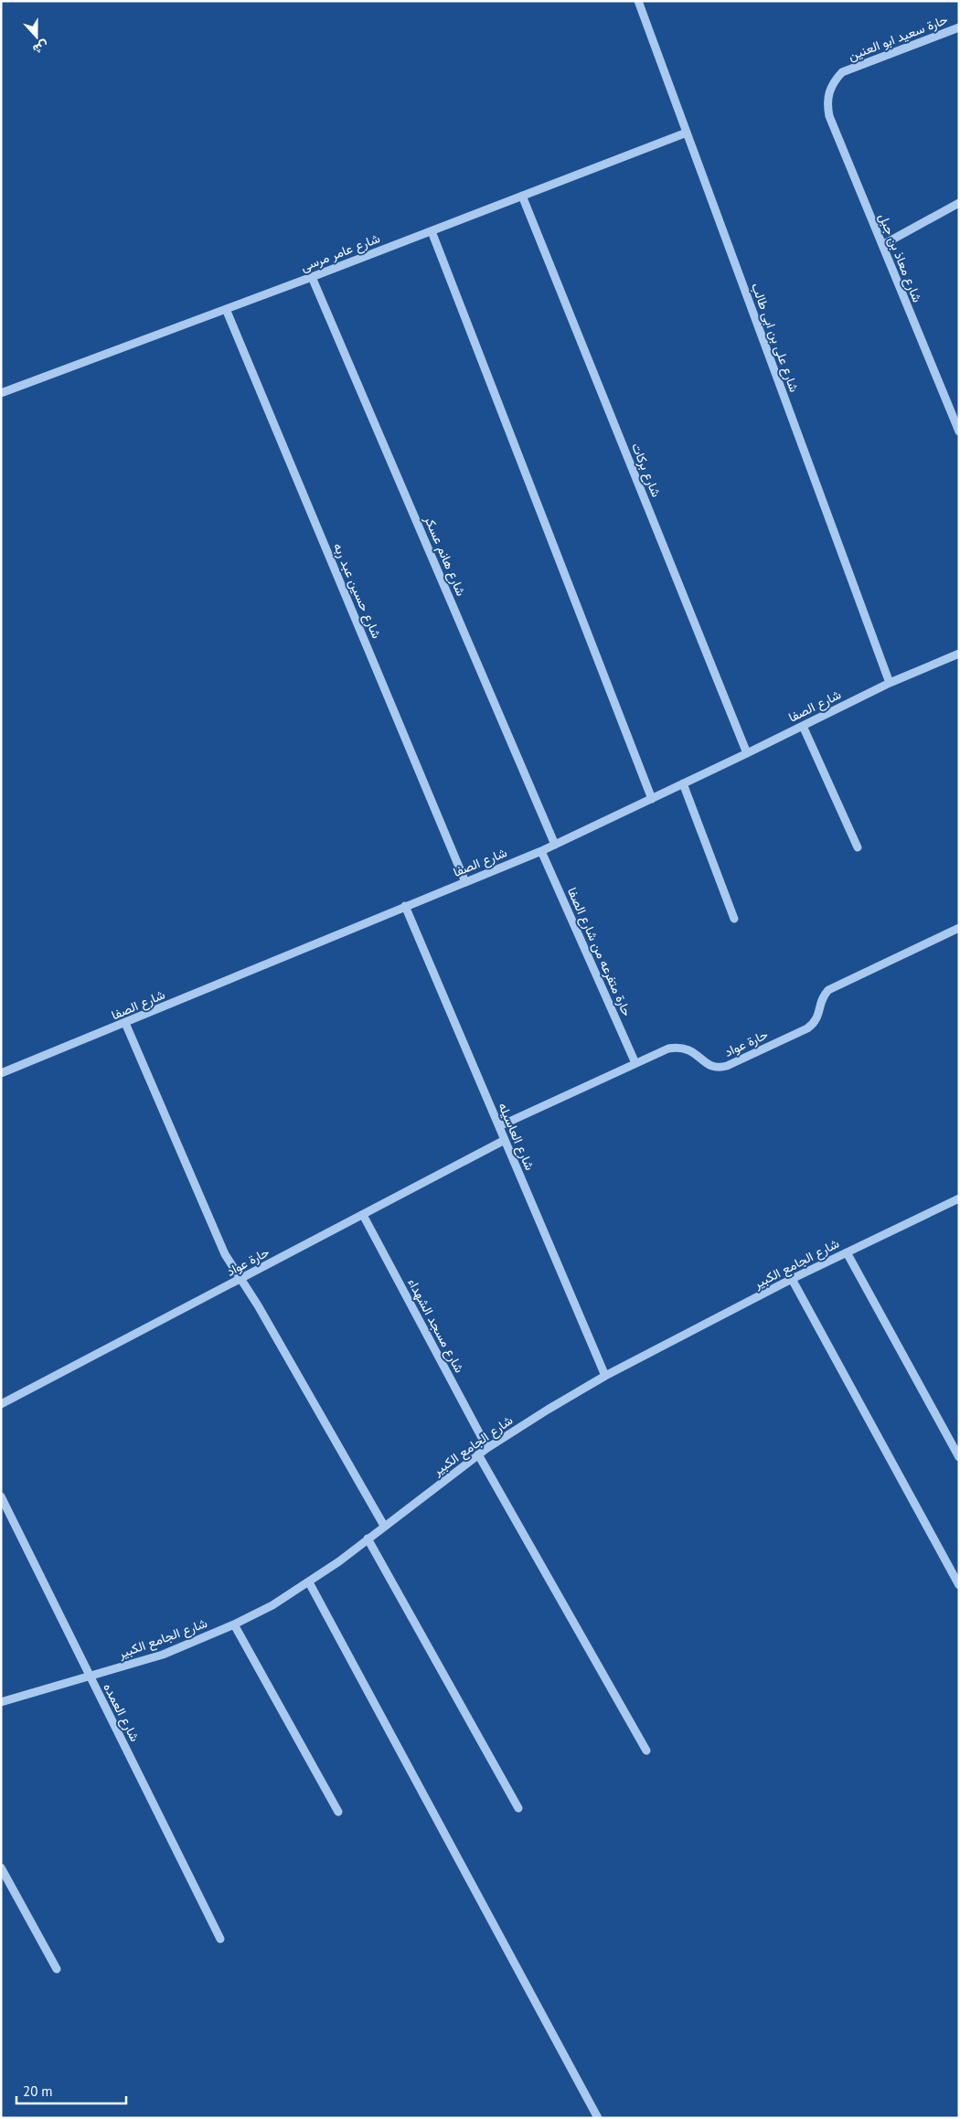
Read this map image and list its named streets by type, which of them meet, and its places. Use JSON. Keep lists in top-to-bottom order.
{
  "streets": {
    "street": [
      "حارة سعيد ابو العنين",
      "شارع عامر مرسى",
      "شارع معاذ بن جبل",
      "شارع على بن ابى طالب",
      "شارع بركات",
      "شارع هانم عسكر",
      "شارع حسين عبد ربه",
      "شارع الصفا",
      "حارة متفرعه من شارع الصفا",
      "حارة عواد",
      "شارع العاسيله",
      "شارع الجامع الكبير",
      "شارع مسجد الشهداء",
      "شارع العمده"
    ]
  },
  "crossings": [
    ["حارة سعيد ابو العنين", "شارع معاذ بن جبل"],
    ["شارع عامر مرسى", "شارع على بن ابى طالب"],
    ["شارع عامر مرسى", "شارع بركات"],
    ["شارع عامر مرسى", "شارع هانم عسكر"],
    ["شارع عامر مرسى", "شارع حسين عبد ربه"],
    ["شارع على بن ابى طالب", "شارع الصفا"],
    ["شارع بركات", "شارع الصفا"],
    ["شارع هانم عسكر", "شارع الصفا"],
    ["شارع حسين عبد ربه", "شارع الصفا"],
    ["شارع الصفا", "حارة متفرعه من شارع الصفا"],
    ["شارع الصفا", "شارع العاسيله"],
    ["حارة متفرعه من شارع الصفا", "حارة عواد"],
    ["حارة عواد", "شارع العاسيله"],
    ["حارة عواد", "شارع مسجد الشهداء"],
    ["شارع العاسيله", "شارع الجامع الكبير"],
    ["شارع الجامع الكبير", "شارع مسجد الشهداء"],
    ["شارع الجامع الكبير", "شارع العمده"]
  ],
  "scale_bar": "20 m",
  "north": "bottom"
}
